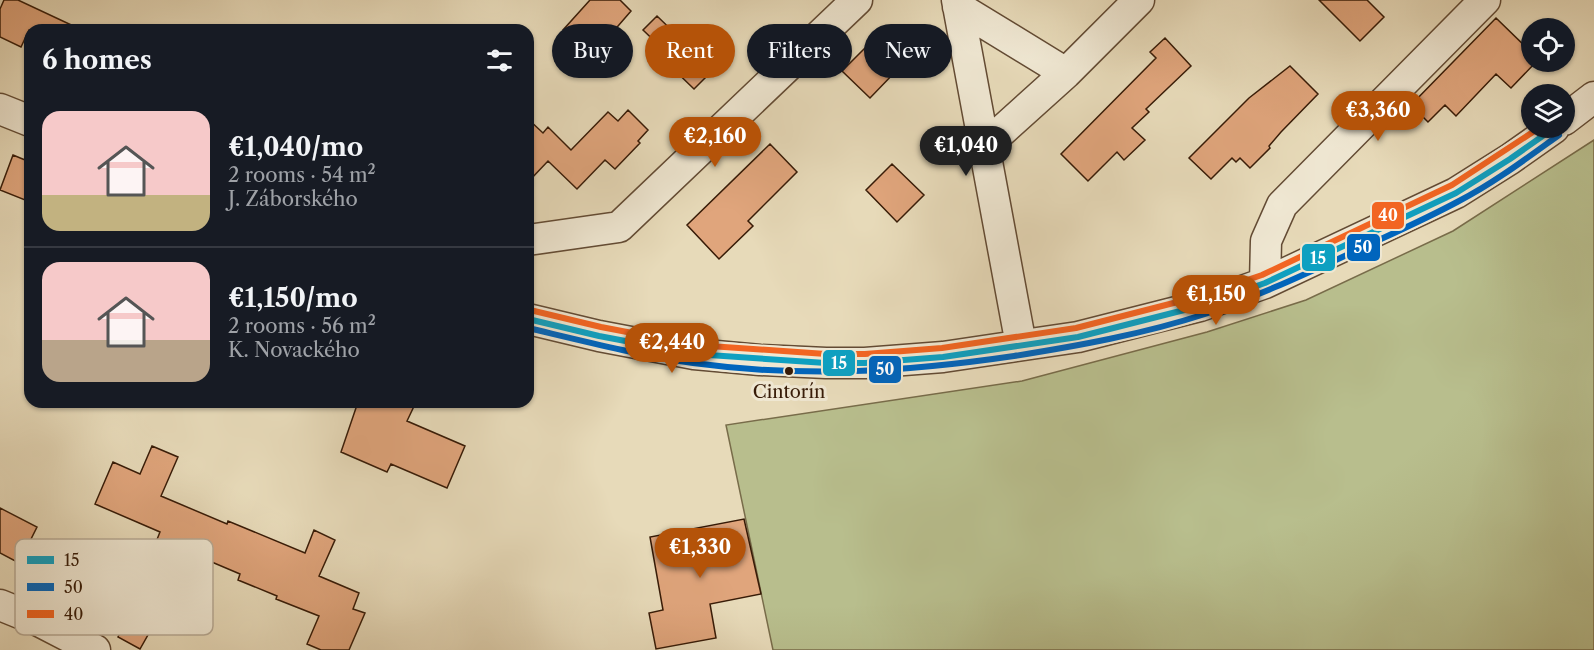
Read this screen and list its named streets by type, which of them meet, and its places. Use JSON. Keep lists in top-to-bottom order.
{
  "places": ["Cintorín"],
  "lines": ["transit line 15", "transit line 50", "transit line 40"],
  "legend": ["15", "50", "40"],
  "page": {
    "chip": [
      "Buy",
      "Rent",
      "Filters",
      "New"
    ],
    "heading": "6 homes",
    "price": [
      "€3,360",
      "€2,160",
      "€1,040",
      "€1,150",
      "€2,440",
      "€1,330"
    ],
    "list": [
      {
        "name": "€1,040/mo",
        "note": "2 rooms · 54 m² · J. Záborského"
      },
      {
        "name": "€1,150/mo",
        "note": "2 rooms · 56 m² · K. Novackého"
      }
    ]
  }
}
